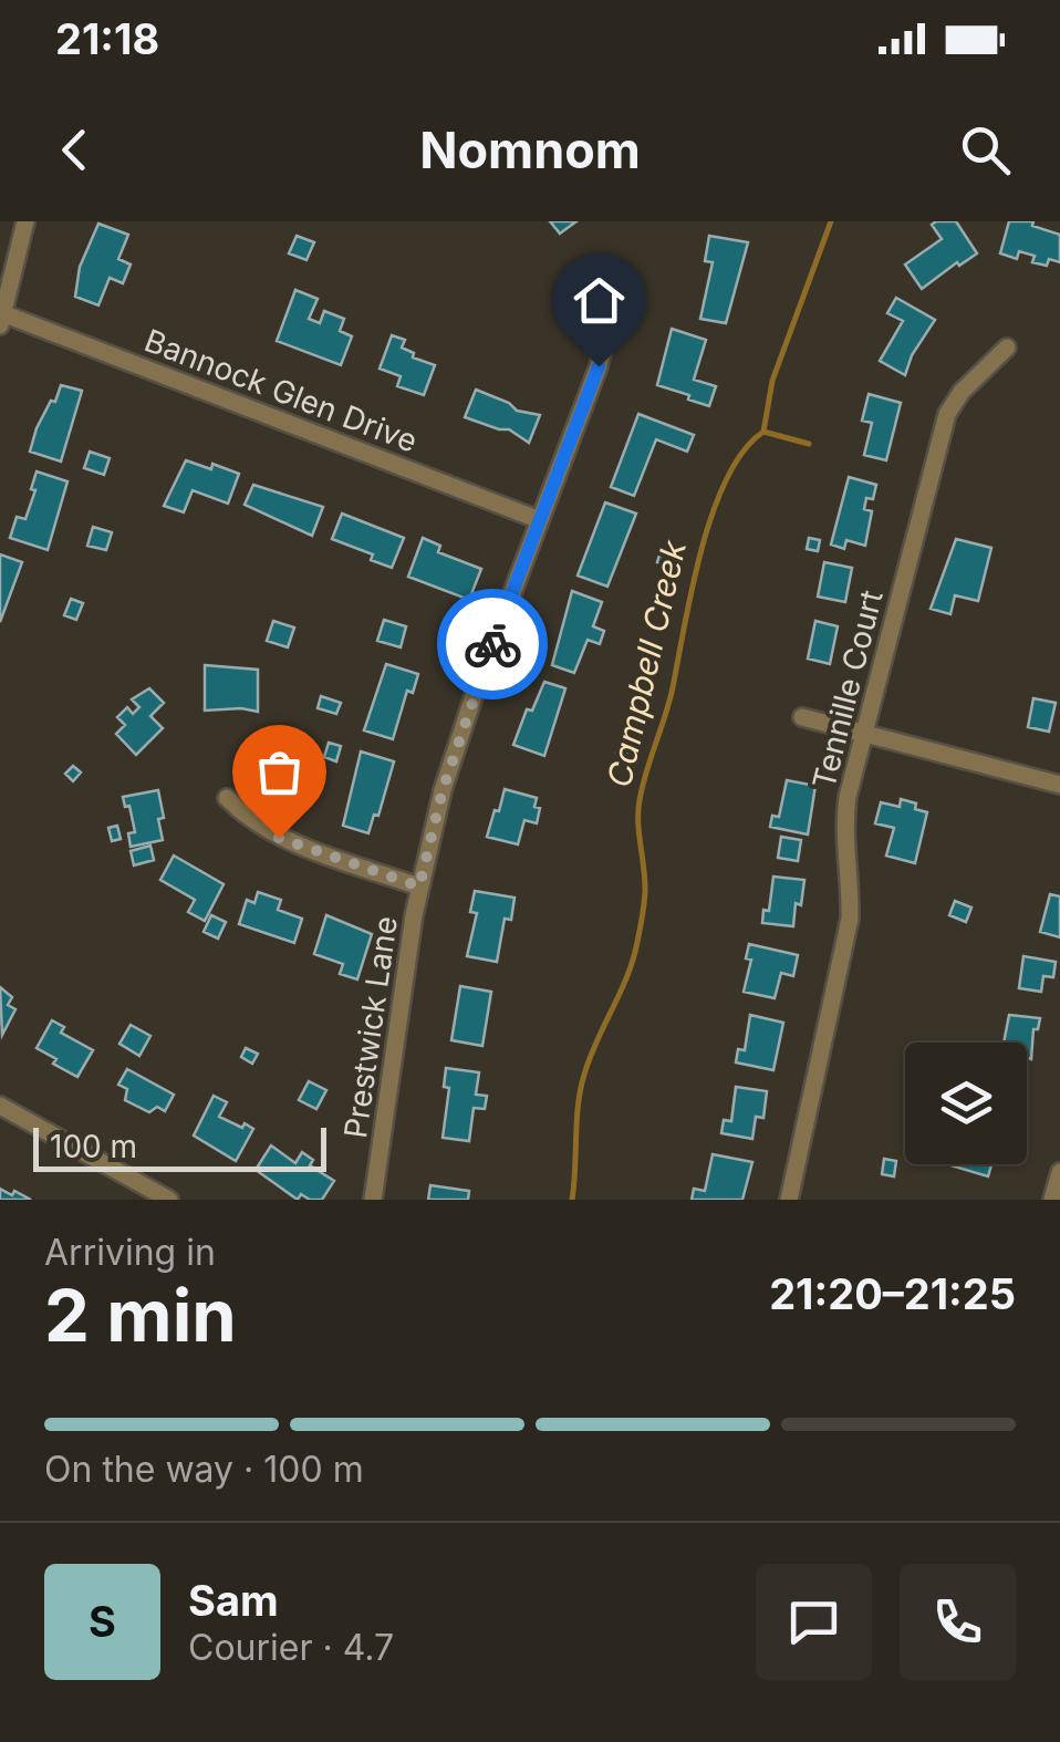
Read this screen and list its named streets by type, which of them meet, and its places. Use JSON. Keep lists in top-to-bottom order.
{
  "streets": {
    "street": ["Bannock Glen Drive", "Tennille Court", "Prestwick Lane"]
  },
  "crossings": [
    ["Bannock Glen Drive", "Prestwick Lane"]
  ],
  "water": ["Campbell Creek"],
  "scale_bar": "100 m",
  "page": {
    "status": "21:18",
    "header": "Nomnom",
    "scale": "100 m",
    "heading": ["2 min", "Arriving in", "21:20–21:25"],
    "panel": ["Sam", "Courier · 4.7"],
    "bar": "On the way · 100 m",
    "round": "S"
  }
}
